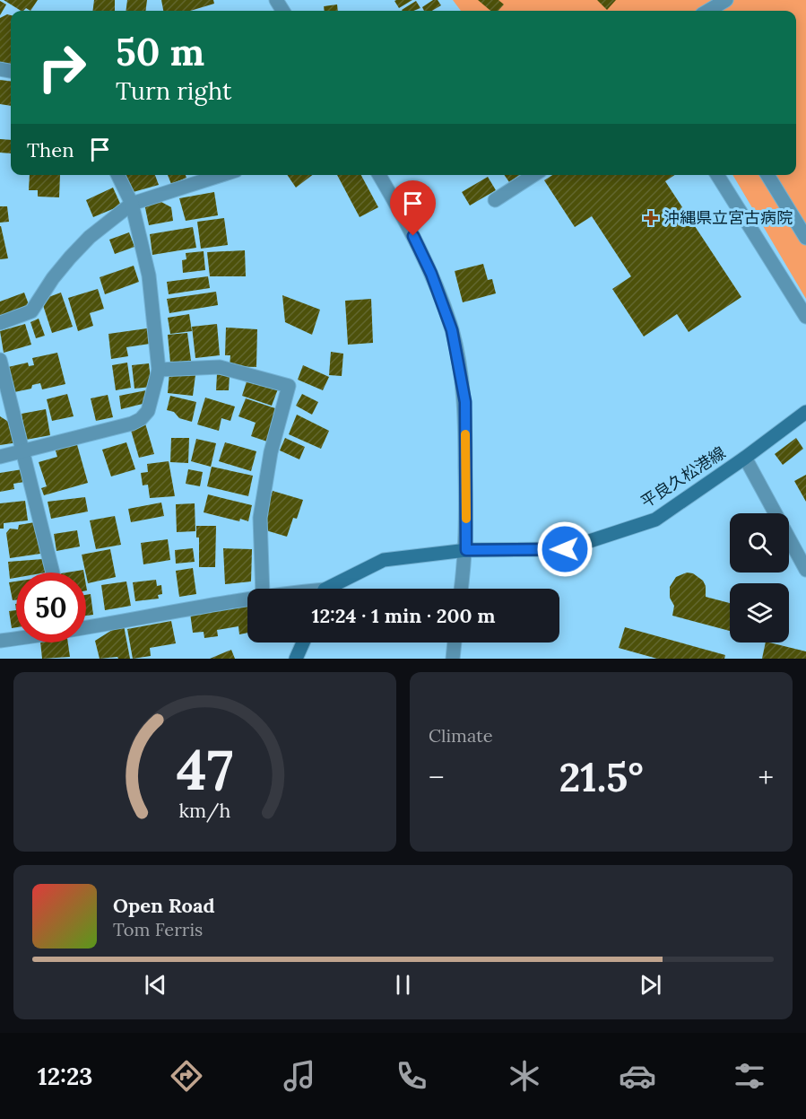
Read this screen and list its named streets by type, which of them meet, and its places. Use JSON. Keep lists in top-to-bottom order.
{
  "streets": {
    "main road": ["平良久松港線"]
  },
  "places": {
    "health": ["沖縄県立宮古病院"]
  },
  "page": {
    "turn": ["50 m", "Turn right"],
    "then": "Then",
    "limit": "50",
    "trip": "12:24 · 1 min · 200 m",
    "tile": "Climate",
    "heat": ["−", "21.5°", "+"],
    "song": ["Open Road", "Tom Ferris"],
    "tabs": "12:23",
    "gauge": ["47", "km/h"]
  }
}
